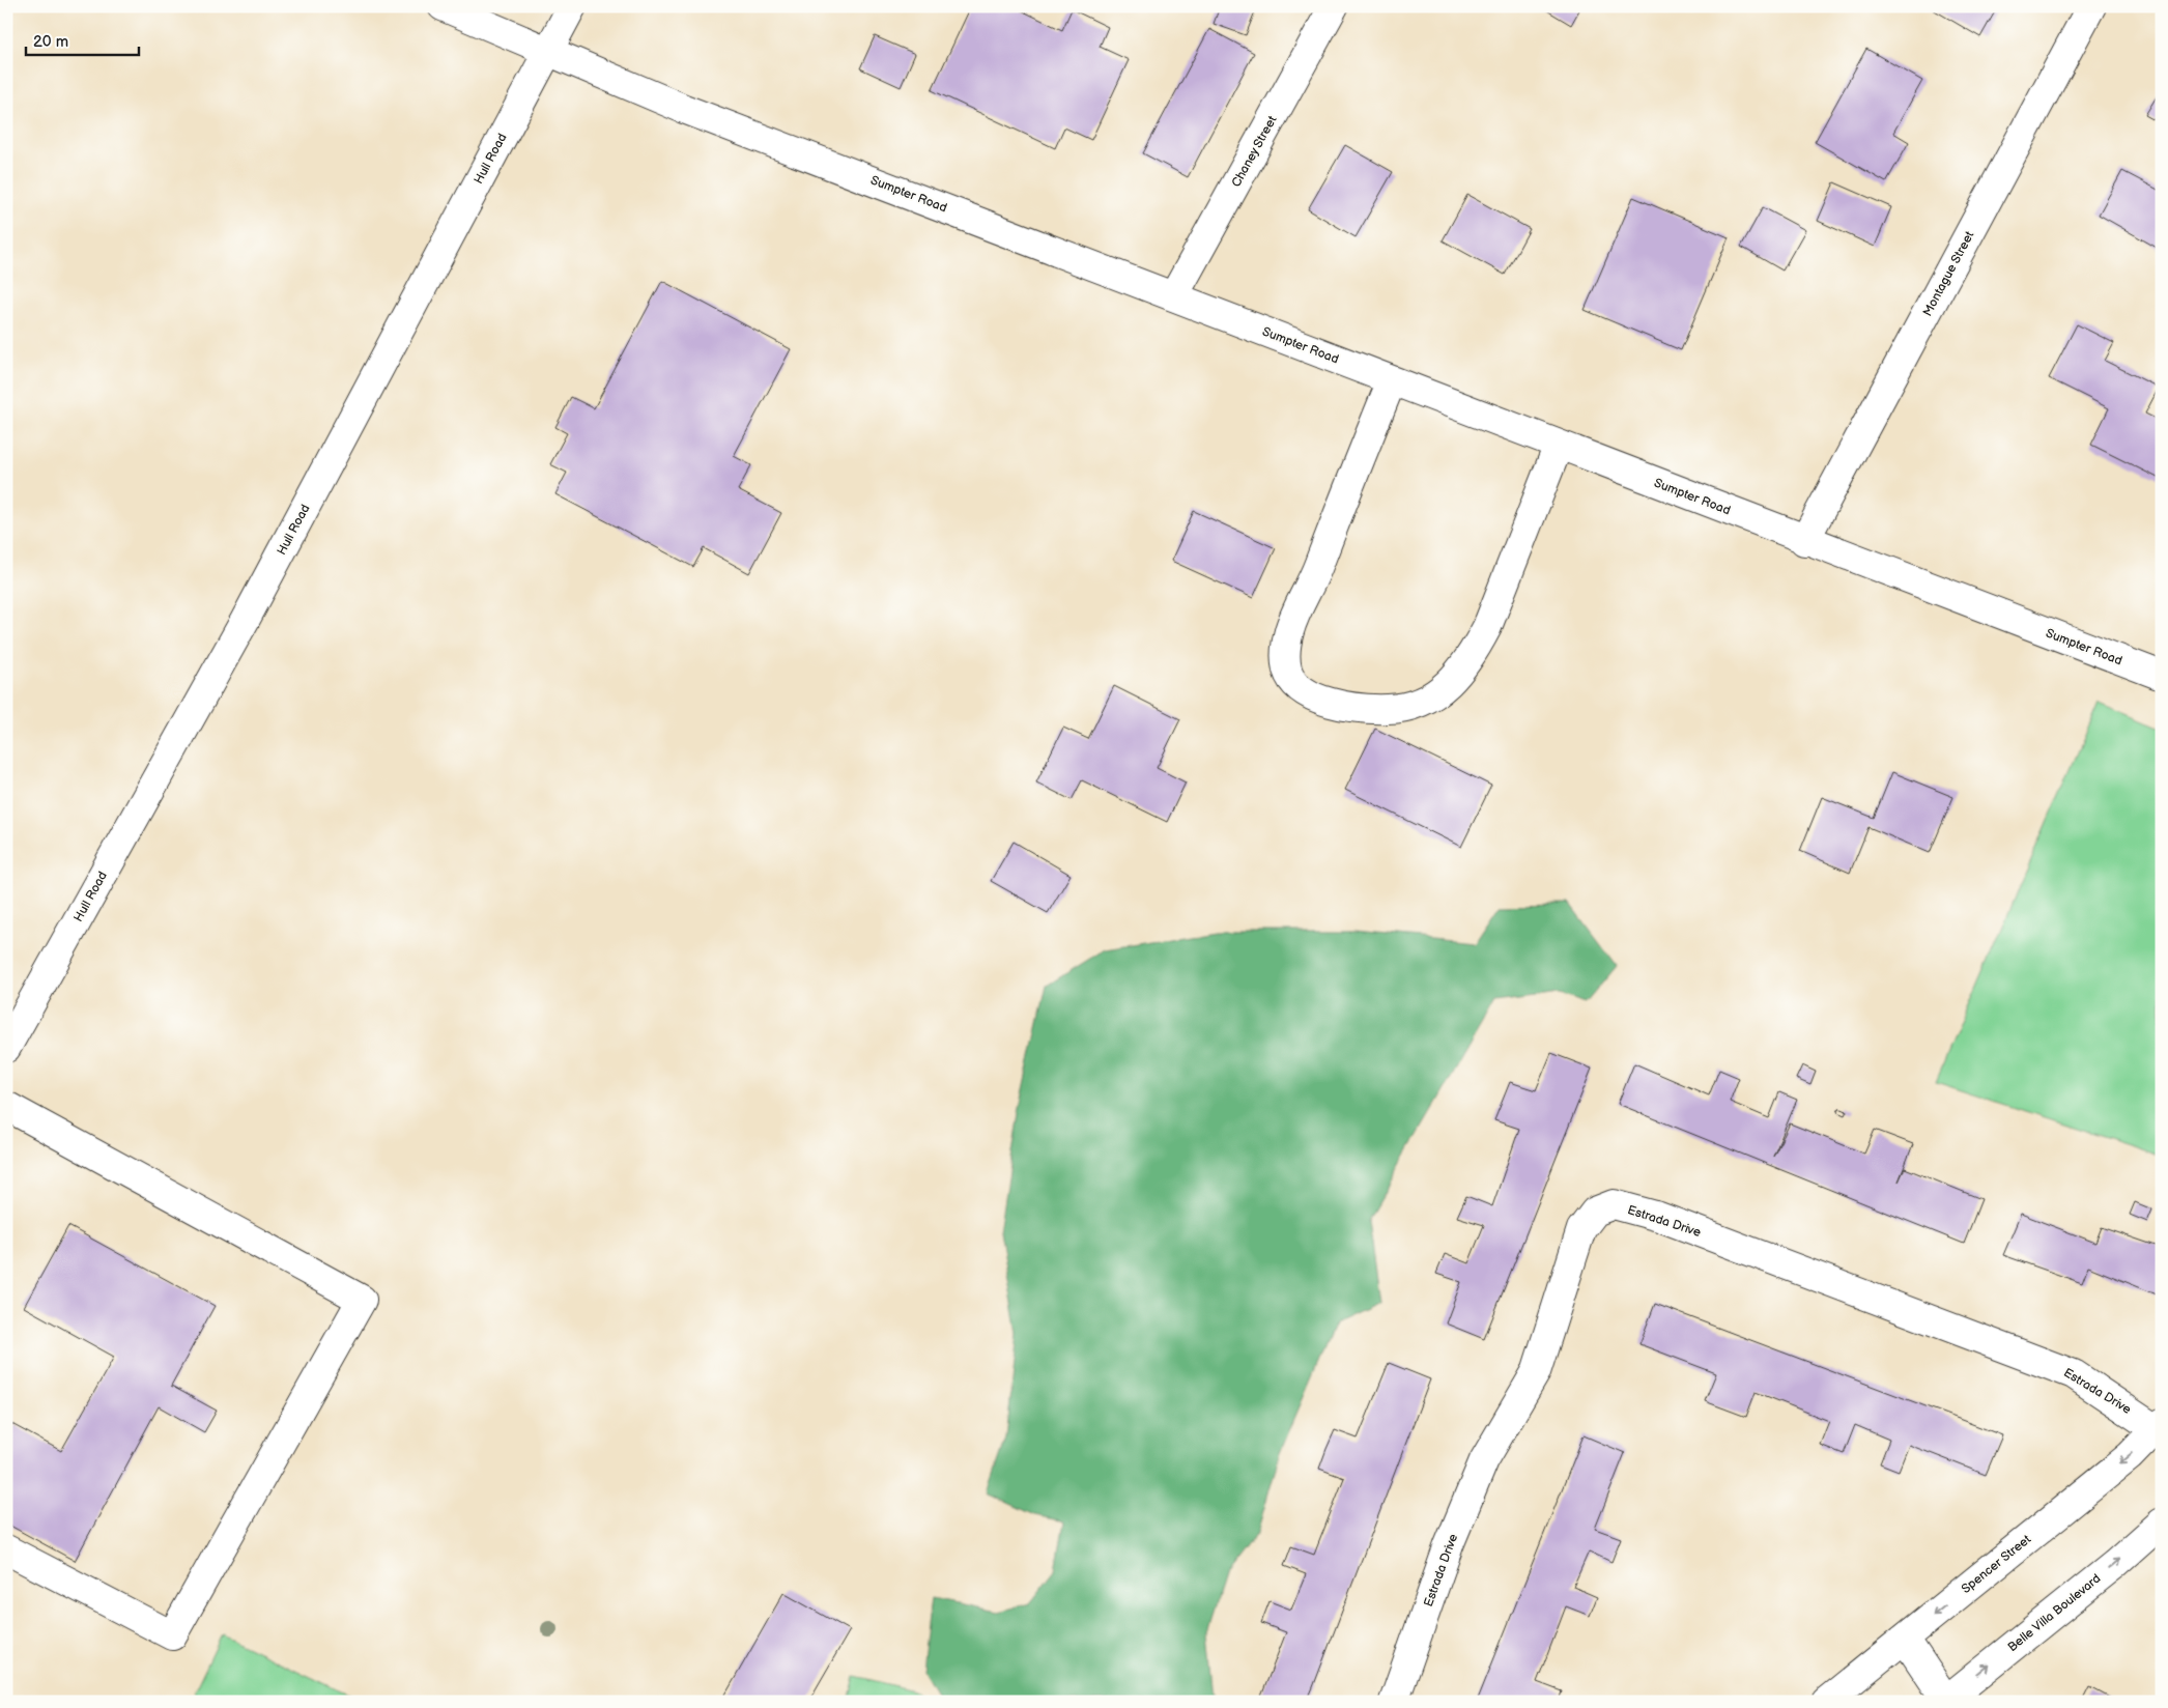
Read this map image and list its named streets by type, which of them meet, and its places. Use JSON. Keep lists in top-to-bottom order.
{
  "streets": {
    "street": [
      "Chaney Street",
      "Hull Road",
      "Sumpter Road",
      "Montague Street",
      "Estrada Drive",
      "Spencer Street",
      "Belle Villa Boulevard"
    ]
  },
  "crossings": [
    ["Chaney Street", "Sumpter Road"],
    ["Hull Road", "Sumpter Road"],
    ["Sumpter Road", "Montague Street"],
    ["Estrada Drive", "Spencer Street"]
  ],
  "one_way": ["Spencer Street", "Belle Villa Boulevard"],
  "scale_bar": "20 m"
}
